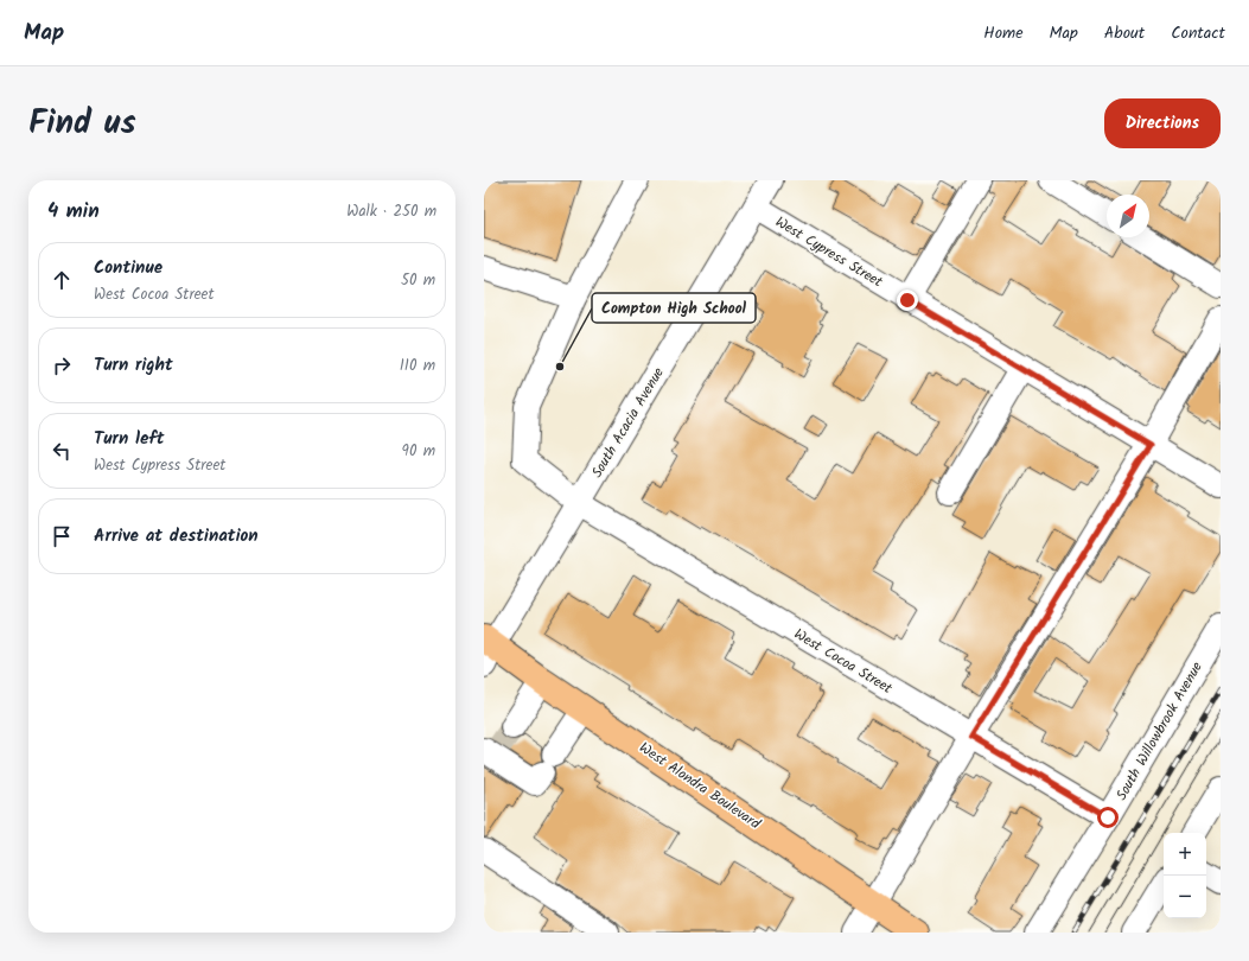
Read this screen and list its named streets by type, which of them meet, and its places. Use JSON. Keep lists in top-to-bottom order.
{
  "streets": {
    "main road": ["West Alondra Boulevard"],
    "street": [
      "West Cypress Street",
      "South Acacia Avenue",
      "West Cocoa Street",
      "South Willowbrook Avenue"
    ]
  },
  "crossings": [
    ["West Cypress Street", "South Acacia Avenue"],
    ["South Acacia Avenue", "West Cocoa Street"],
    ["South Acacia Avenue", "West Alondra Boulevard"],
    ["West Cocoa Street", "South Willowbrook Avenue"]
  ],
  "places": ["Compton High School"],
  "north": "top right",
  "page": {
    "header": "Map",
    "nav": [
      "Home",
      "Map",
      "About",
      "Contact"
    ],
    "title": "Find us",
    "buttons": "Directions",
    "heading": ["4 min", "Walk · 250 m"],
    "list": [
      ["Continue", "West Cocoa Street", "50 m"],
      ["Turn right", "110 m"],
      ["Turn left", "West Cypress Street", "90 m"],
      "Arrive at destination"
    ],
    "map_buttons": ["+", "−"]
  }
}
